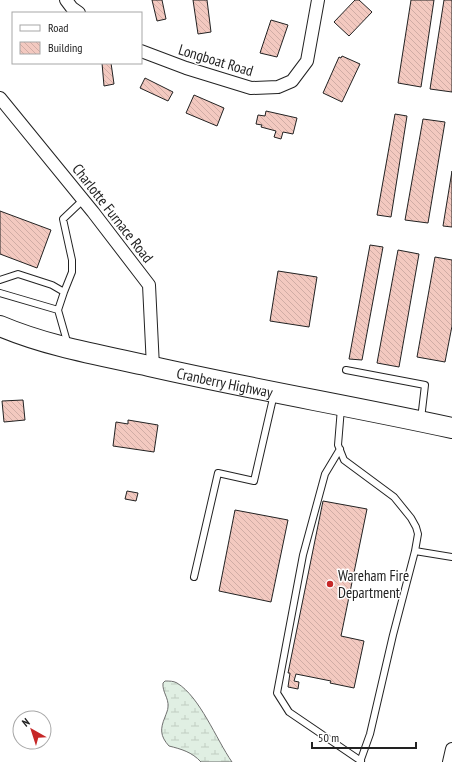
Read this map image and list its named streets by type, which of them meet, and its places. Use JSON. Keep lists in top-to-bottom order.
{
  "streets": {
    "main road": ["Cranberry Highway"],
    "street": ["Longboat Road", "Charlotte Furnace Road"]
  },
  "crossings": [
    ["Charlotte Furnace Road", "Cranberry Highway"]
  ],
  "places": ["Wareham Fire Department"],
  "legend": ["Road", "Building"],
  "scale_bar": "50 m",
  "north": "top left"
}
